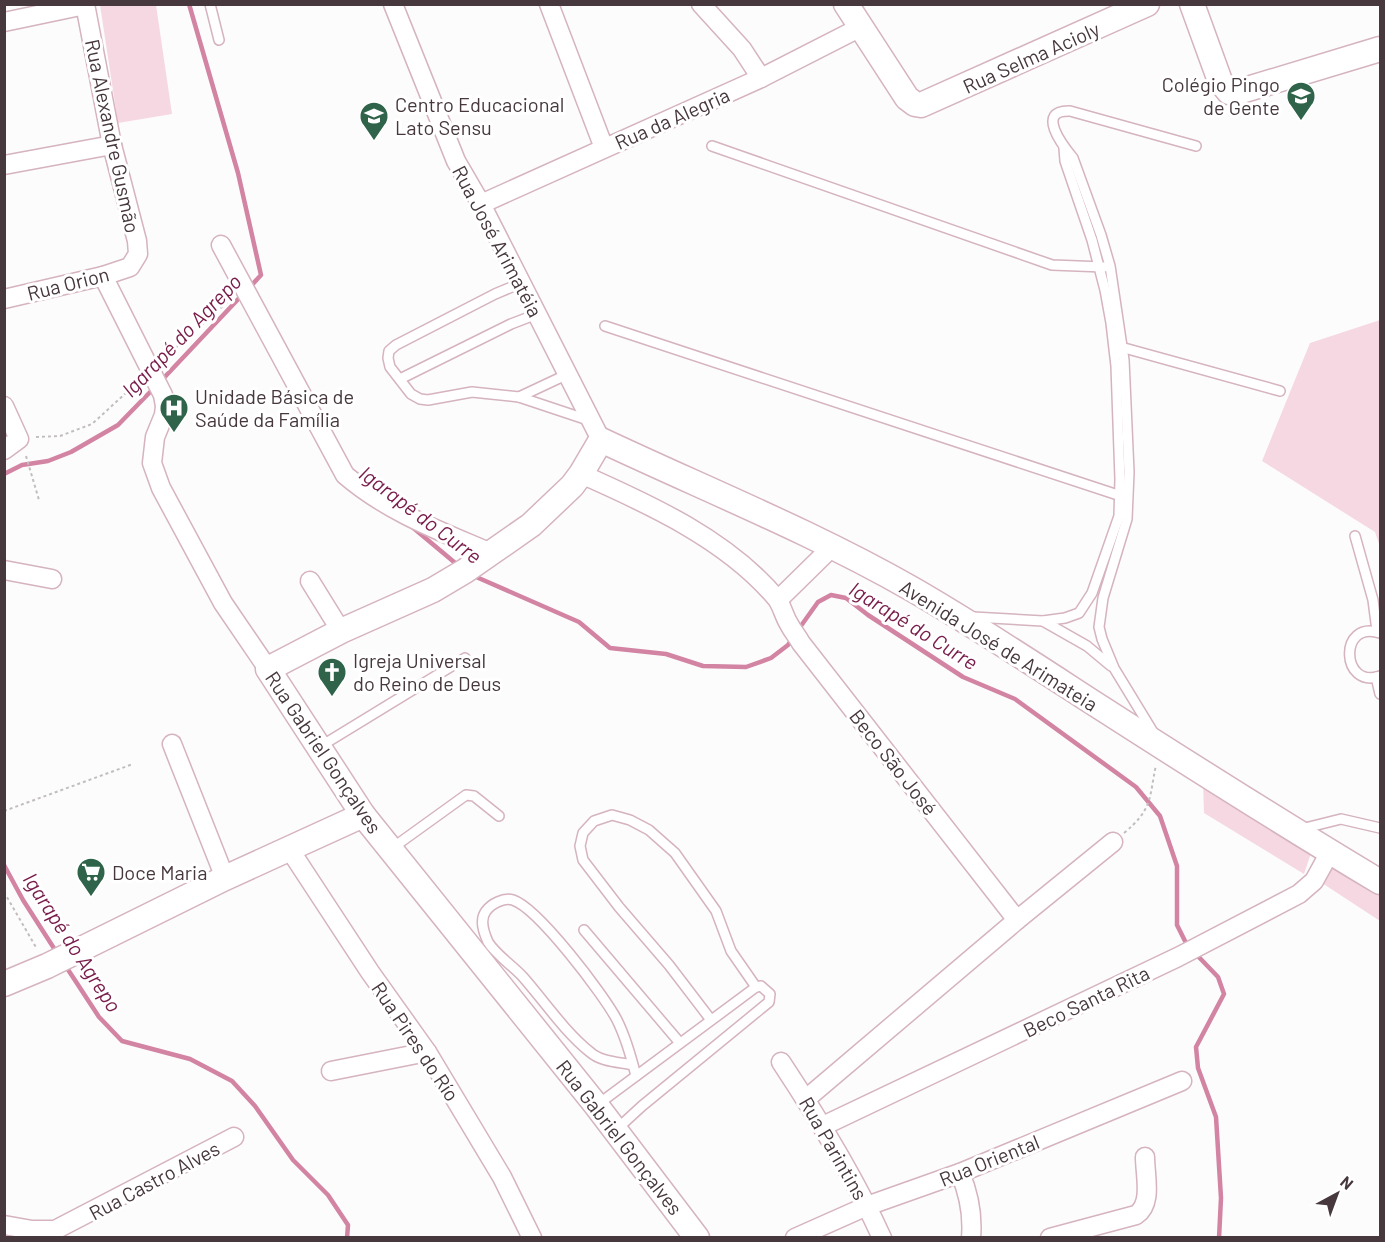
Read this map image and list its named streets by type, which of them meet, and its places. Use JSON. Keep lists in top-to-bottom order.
{
  "streets": {
    "street": [
      "Rua Selma Acioly",
      "Rua da Alegria",
      "Rua Alexandre Gusmão",
      "Rua José Arimatéia",
      "Rua Orion",
      "Avenida José de Arimateia",
      "Rua Gabriel Gonçalves",
      "Beco São José",
      "Beco Santa Rita",
      "Rua Pires do Río",
      "Rua Parintins",
      "Rua Oriental",
      "Rua Castro Alves"
    ]
  },
  "crossings": [
    ["Rua Selma Acioly", "Rua da Alegria"],
    ["Rua da Alegria", "Rua José Arimatéia"],
    ["Rua Alexandre Gusmão", "Rua Orion"],
    ["Rua José Arimatéia", "Avenida José de Arimateia"],
    ["Rua Orion", "Rua Gabriel Gonçalves"],
    ["Avenida José de Arimateia", "Beco Santa Rita"],
    ["Beco Santa Rita", "Rua Parintins"],
    ["Rua Parintins", "Rua Oriental"]
  ],
  "water": ["Igarapé do Agrepo", "Igarapé do Curre"],
  "places": {
    "school or university": ["Colégio Pingo de Gente", "Centro Educacional Lato Sensu"],
    "hospital": ["Unidade Básica de Saúde da Família"],
    "church": ["Igreja Universal do Reino de Deus"],
    "supermarket": ["Doce Maria"]
  },
  "north": "top right"
}
